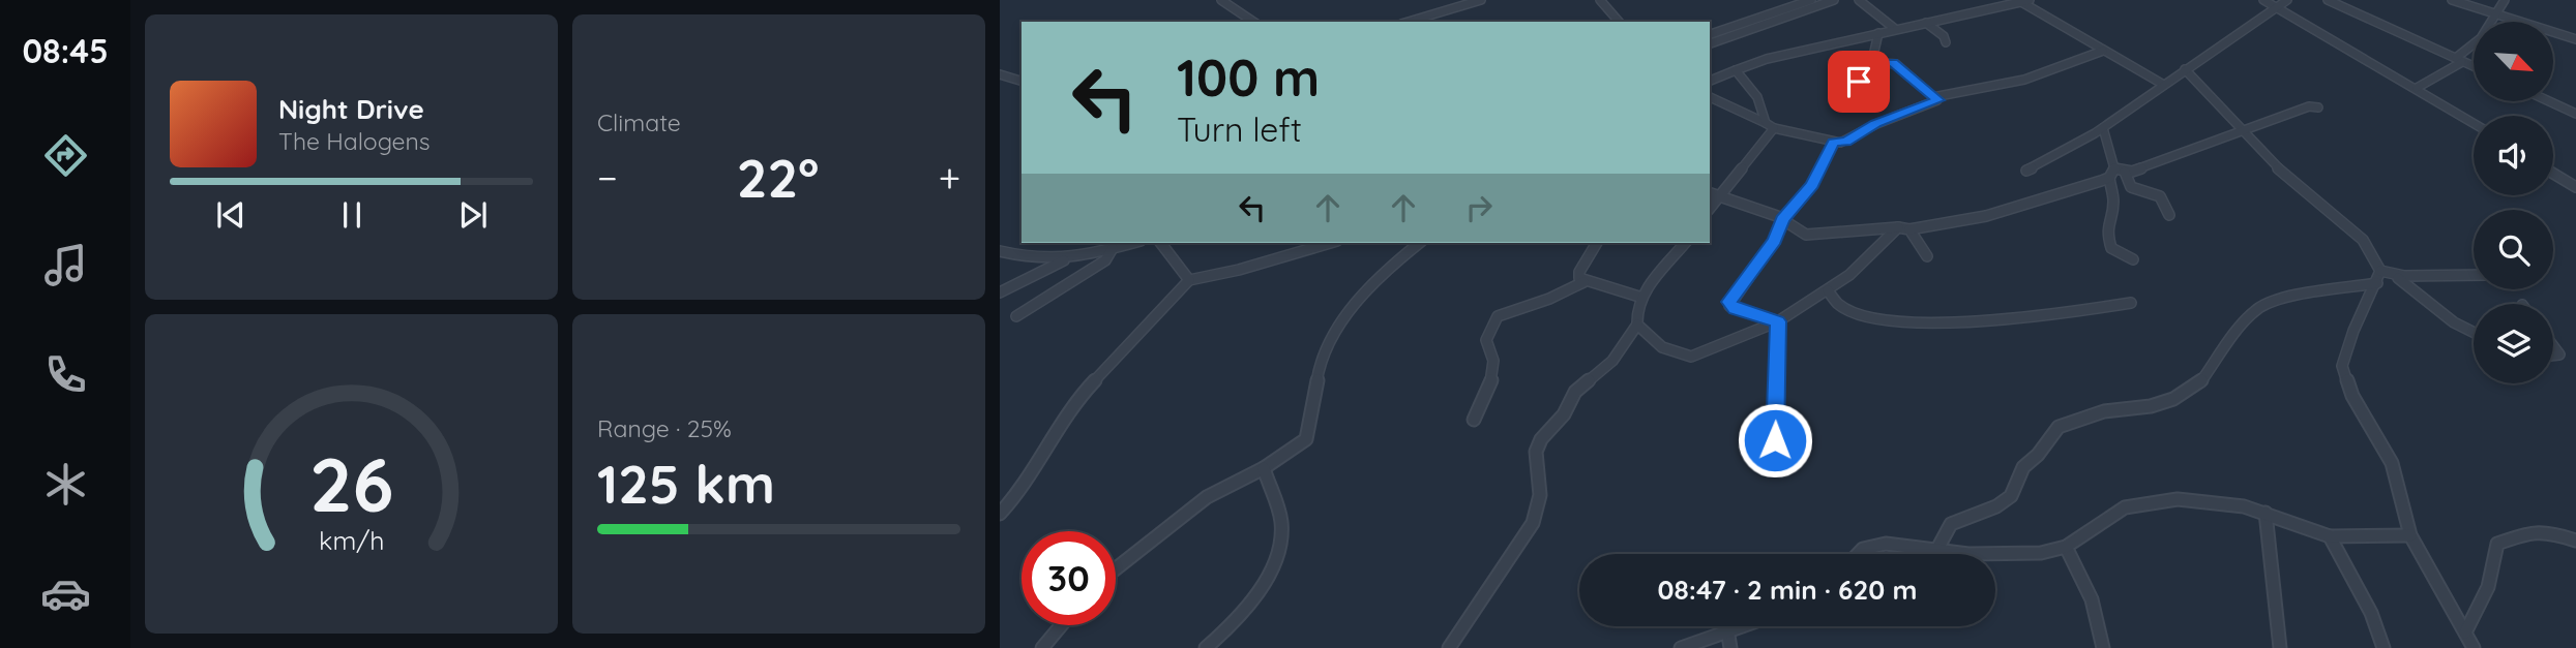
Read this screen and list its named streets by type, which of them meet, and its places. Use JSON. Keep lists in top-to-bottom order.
{
  "north": "bottom right",
  "page": {
    "tabs": "08:45",
    "tile": [
      "Climate",
      ["Range · 25%", "125 km"]
    ],
    "turn": ["100 m", "Turn left"],
    "song": ["Night Drive", "The Halogens"],
    "heat": ["−", "22°", "+"],
    "limit": "30",
    "trip": "08:47 · 2 min · 620 m",
    "gauge": ["26", "km/h"]
  }
}
